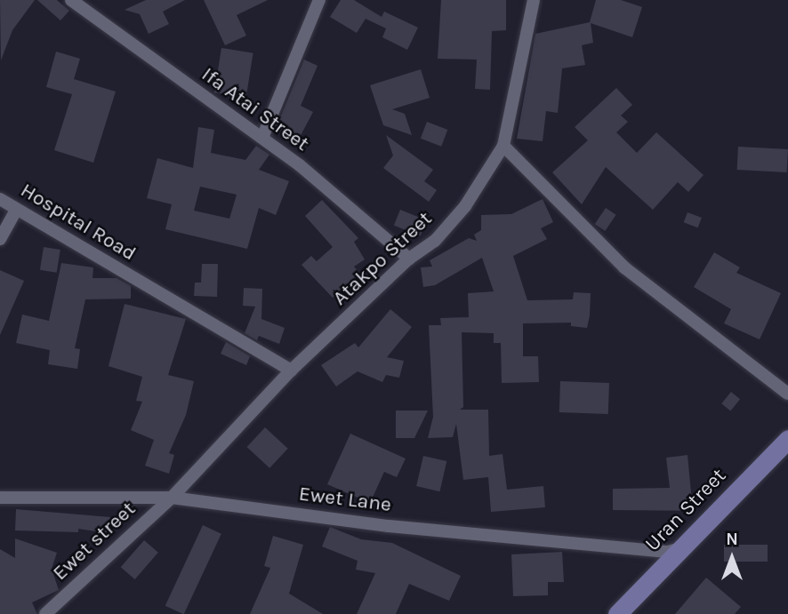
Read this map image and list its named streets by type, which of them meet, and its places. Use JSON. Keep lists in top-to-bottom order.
{
  "streets": {
    "street": [
      "Ifa Atai Street",
      "Hospital Road",
      "Atakpo Street",
      "Ewet Lane",
      "Uran Street",
      "Ewet street"
    ]
  },
  "crossings": [
    ["Ifa Atai Street", "Atakpo Street"],
    ["Hospital Road", "Atakpo Street"],
    ["Atakpo Street", "Ewet Lane"],
    ["Atakpo Street", "Ewet street"],
    ["Ewet Lane", "Uran Street"],
    ["Ewet Lane", "Ewet street"]
  ],
  "north": "top"
}
